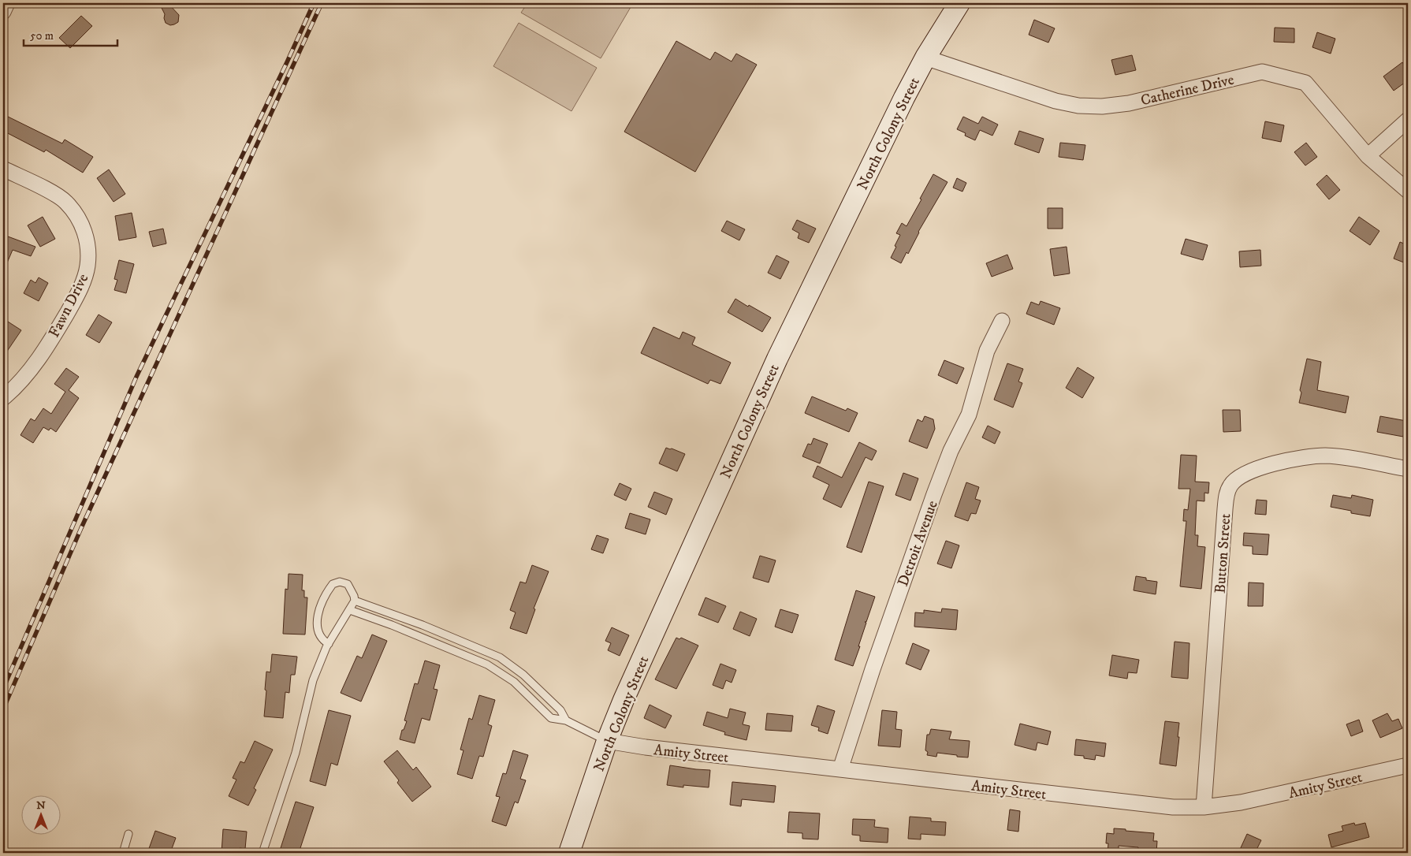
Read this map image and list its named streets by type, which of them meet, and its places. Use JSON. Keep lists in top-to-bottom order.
{
  "streets": {
    "main road": ["North Colony Street"],
    "street": [
      "Catherine Drive",
      "Fawn Drive",
      "Detroit Avenue",
      "Button Street",
      "Amity Street"
    ]
  },
  "crossings": [
    ["Catherine Drive", "North Colony Street"],
    ["North Colony Street", "Amity Street"],
    ["Detroit Avenue", "Amity Street"],
    ["Button Street", "Amity Street"]
  ],
  "scale_bar": "50 m",
  "north": "top"
}
